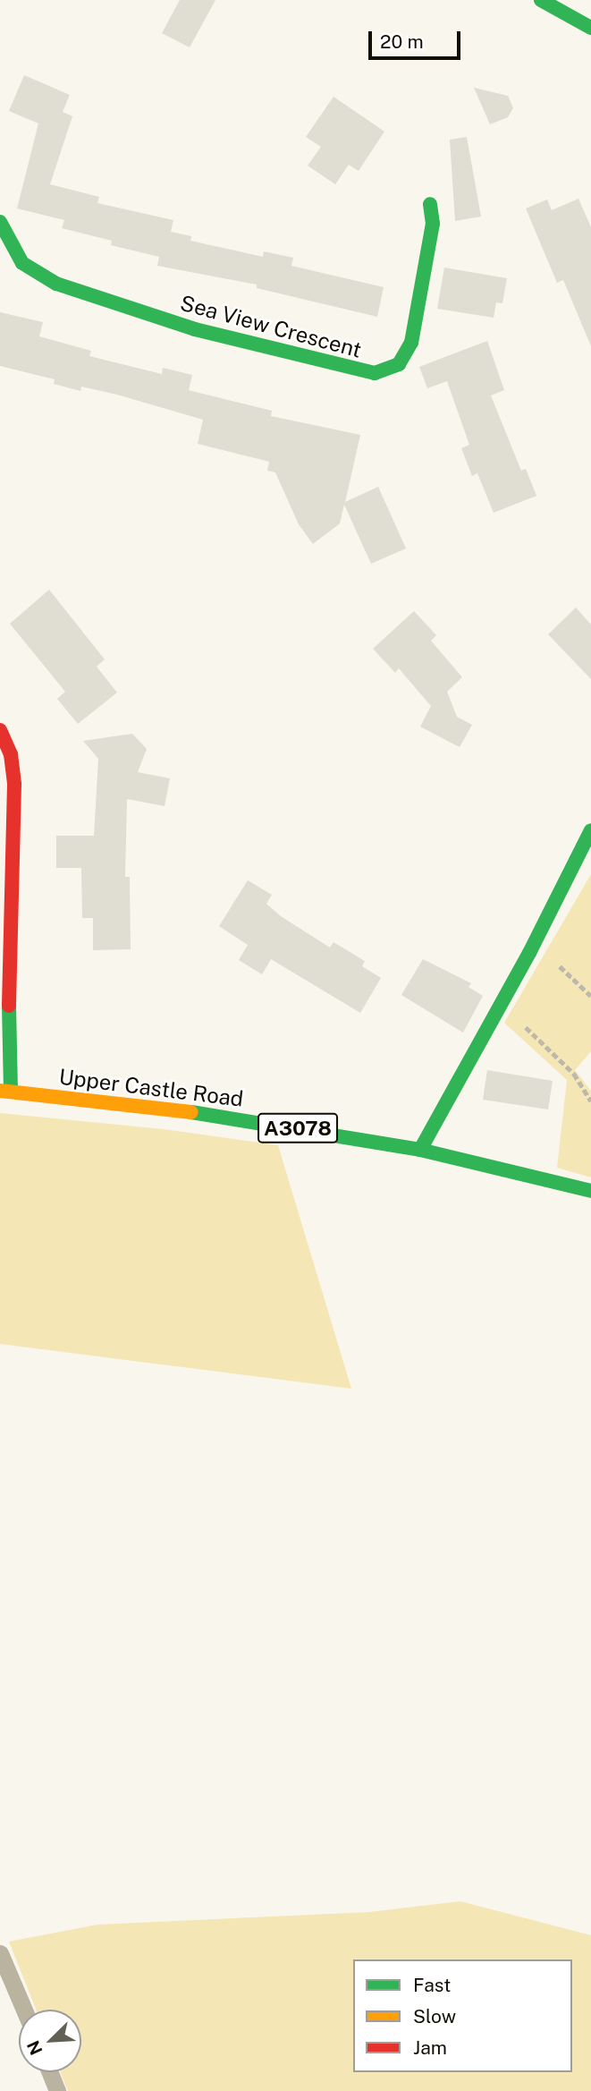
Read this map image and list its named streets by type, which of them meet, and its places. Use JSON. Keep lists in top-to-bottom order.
{
  "streets": {
    "street": ["Sea View Crescent", "Upper Castle Road", "A3078"]
  },
  "legend": ["Fast", "Slow", "Jam"],
  "scale_bar": "20 m",
  "north": "bottom left"
}
